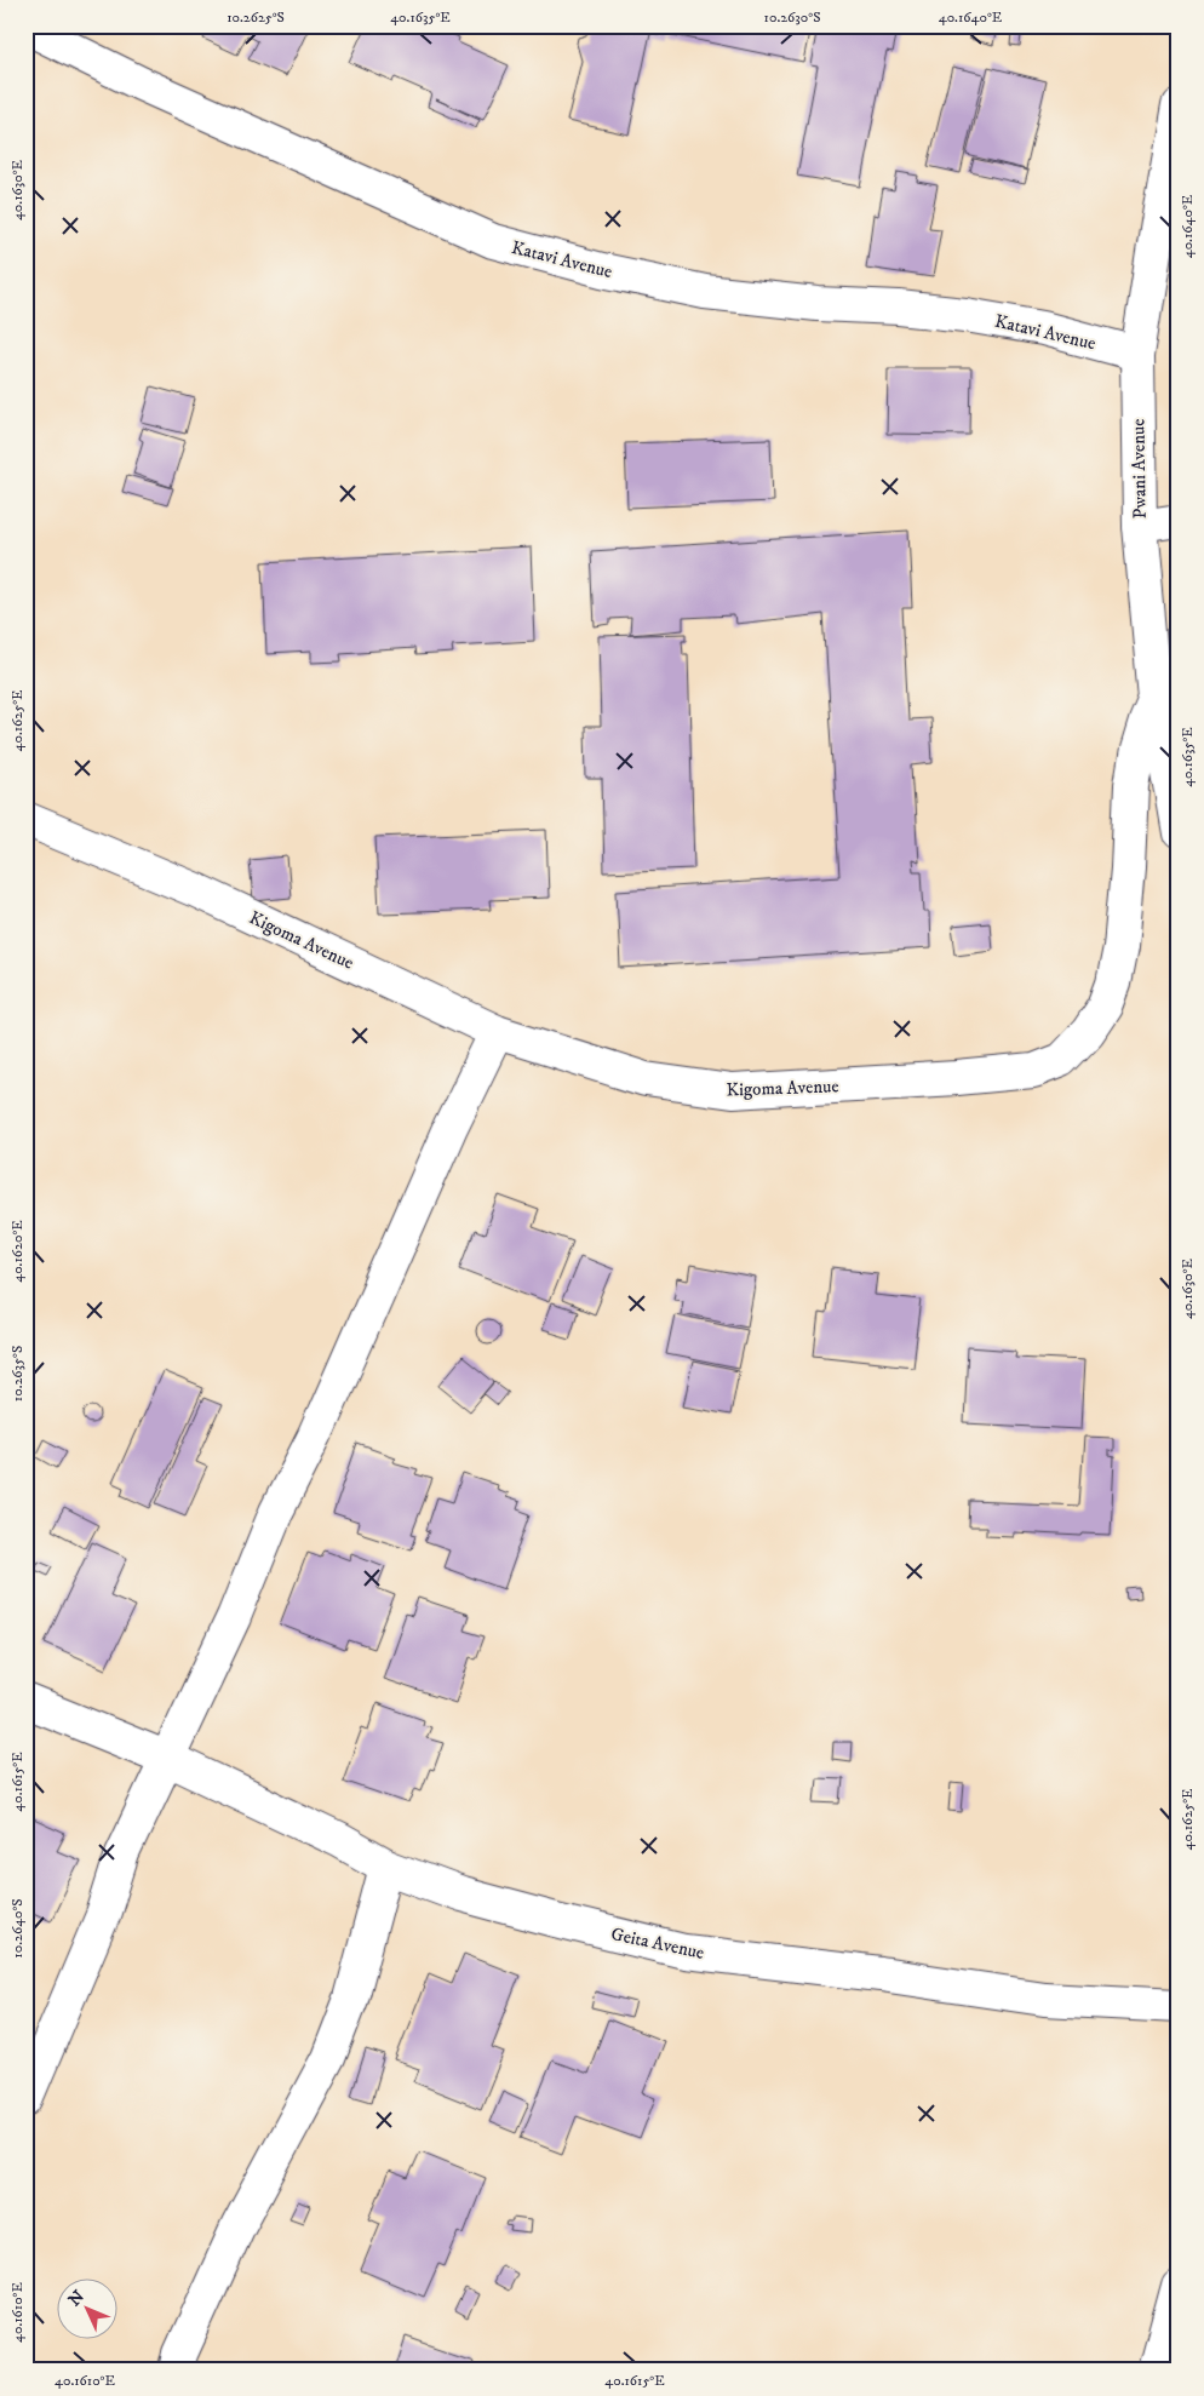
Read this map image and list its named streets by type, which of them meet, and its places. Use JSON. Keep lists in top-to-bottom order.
{
  "streets": {
    "street": [
      "Katavi Avenue",
      "Pwani Avenue",
      "Kigoma Avenue",
      "Geita Avenue"
    ]
  },
  "crossings": [
    ["Katavi Avenue", "Pwani Avenue"],
    ["Pwani Avenue", "Kigoma Avenue"]
  ],
  "north": "top left",
  "coordinates": [
    "10.2625°S",
    "40.1635°E",
    "10.2630°S",
    "40.1640°E",
    "40.1630°E",
    "40.1625°E",
    "40.1620°E",
    "10.2635°S",
    "40.1615°E",
    "10.2640°S",
    "40.1610°E"
  ]
}
